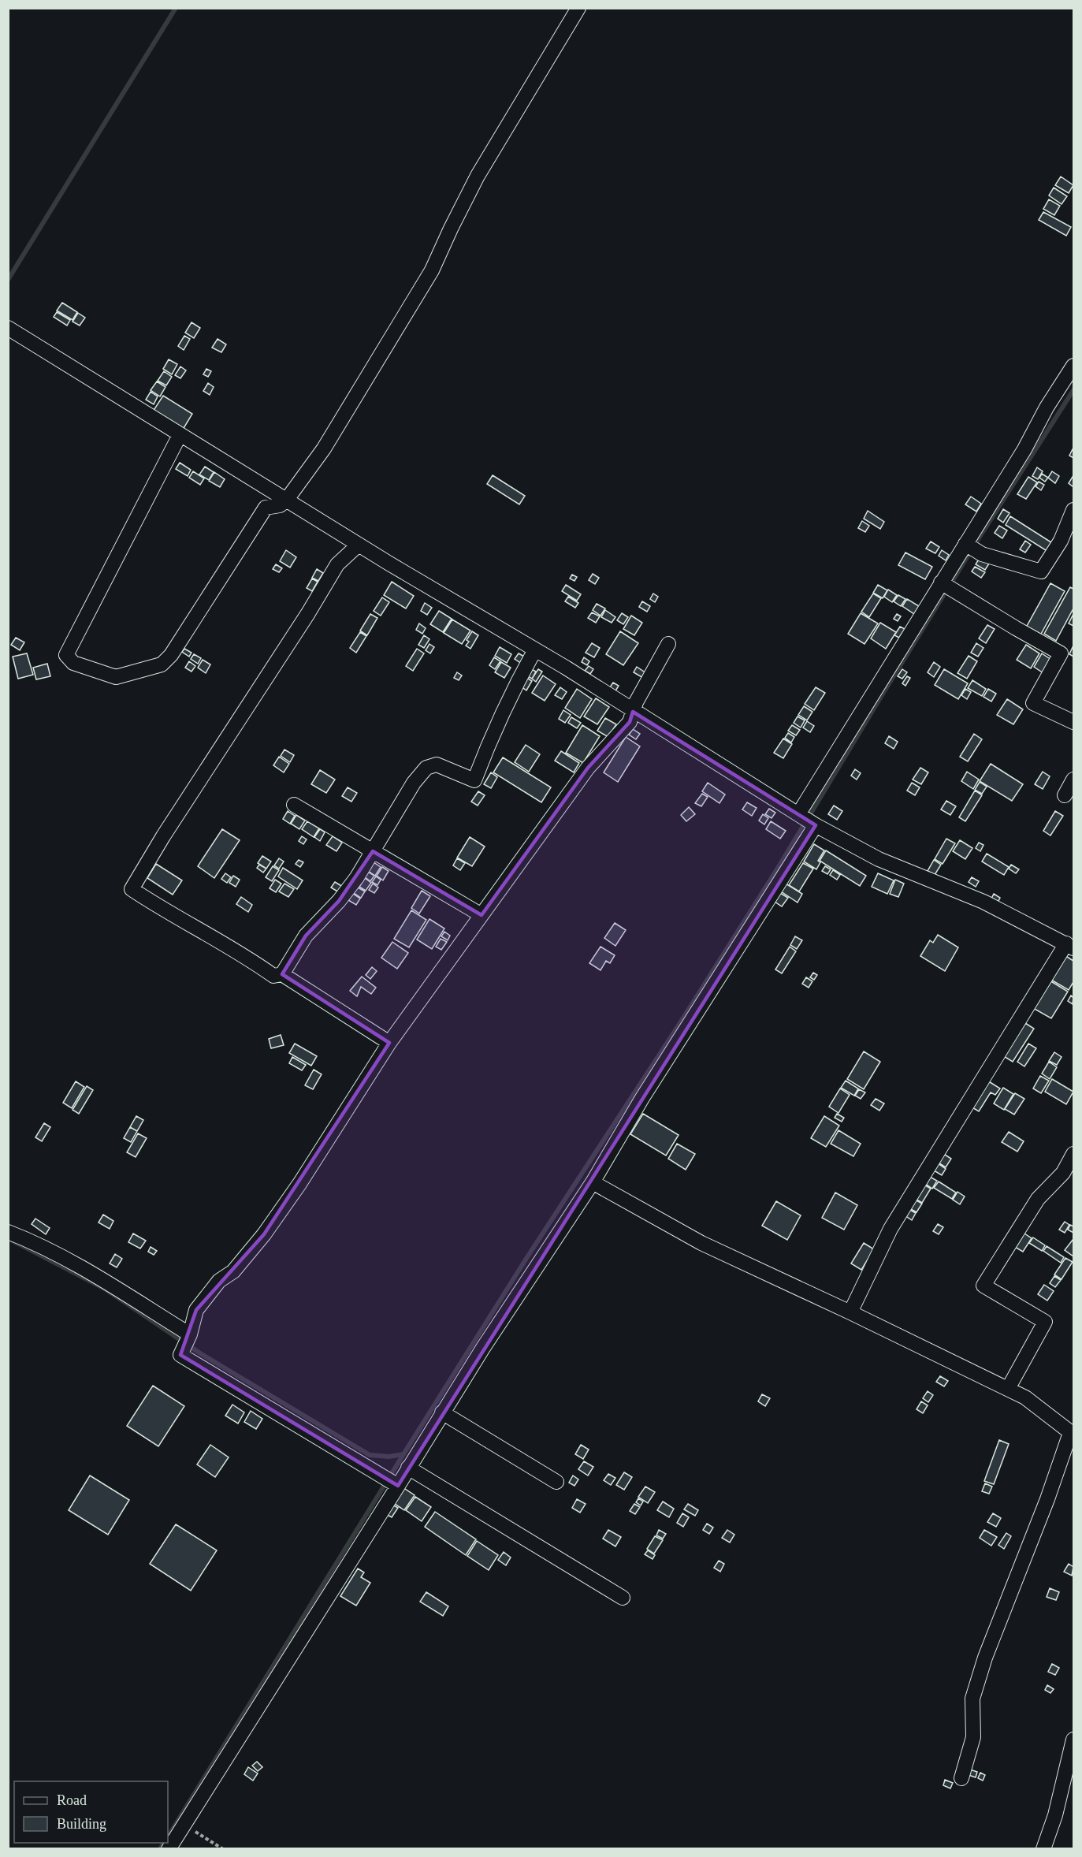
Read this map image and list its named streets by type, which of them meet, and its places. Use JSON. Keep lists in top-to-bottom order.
{
  "legend": ["Road", "Building"]
}
